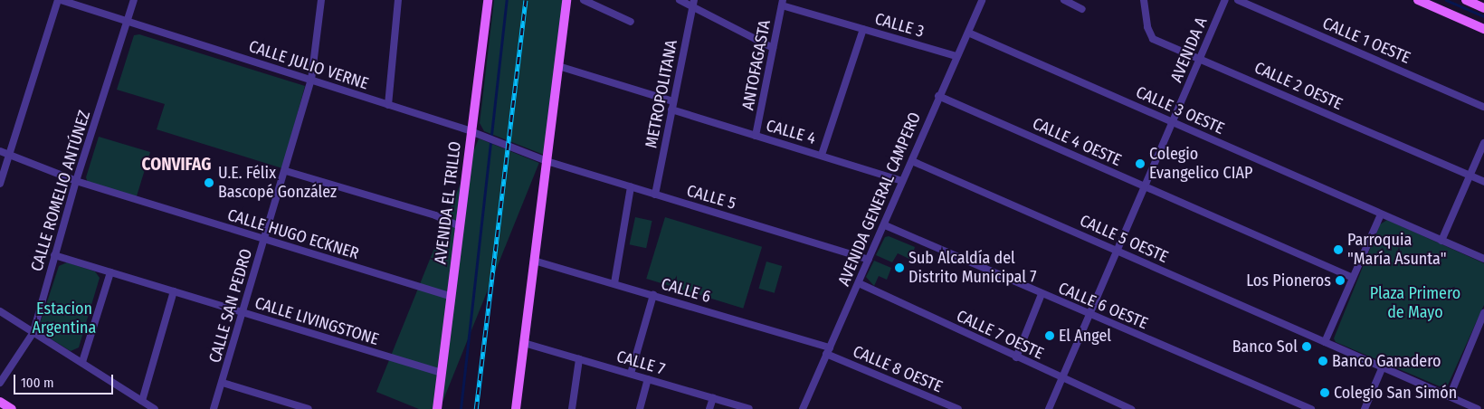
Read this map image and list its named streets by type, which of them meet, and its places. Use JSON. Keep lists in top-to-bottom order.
{
  "streets": {
    "main road": ["AVENIDA EL TRILLO"],
    "street": [
      "CALLE 3",
      "CALLE 1 OESTE",
      "AVENIDA A",
      "CALLE JULIO VERNE",
      "ANTOFAGASTA",
      "CALLE 2 OESTE",
      "METROPOLITANA",
      "CALLE 3 OESTE",
      "CALLE 4",
      "CALLE 4 OESTE",
      "CALLE ROMELIO ANTÚNEZ",
      "CALLE 5",
      "AVENIDA GENERAL CAMPERO",
      "CALLE HUGO ECKNER",
      "CALLE 5 OESTE",
      "CALLE 6",
      "CALLE SAN PEDRO",
      "CALLE 6 OESTE",
      "CALLE LIVINGSTONE",
      "CALLE 7 OESTE",
      "CALLE 7",
      "CALLE 8 OESTE"
    ]
  },
  "crossings": [
    ["CALLE 3", "ANTOFAGASTA"],
    ["CALLE 3", "AVENIDA GENERAL CAMPERO"],
    ["AVENIDA A", "CALLE 2 OESTE"],
    ["AVENIDA A", "CALLE 3 OESTE"],
    ["AVENIDA A", "CALLE 4 OESTE"],
    ["AVENIDA A", "CALLE 5 OESTE"],
    ["AVENIDA A", "CALLE 6 OESTE"],
    ["AVENIDA A", "CALLE 7 OESTE"],
    ["CALLE JULIO VERNE", "CALLE ROMELIO ANTÚNEZ"],
    ["CALLE JULIO VERNE", "CALLE 5"],
    ["CALLE JULIO VERNE", "AVENIDA EL TRILLO"],
    ["CALLE JULIO VERNE", "CALLE SAN PEDRO"],
    ["ANTOFAGASTA", "CALLE 4"],
    ["METROPOLITANA", "CALLE 4"],
    ["METROPOLITANA", "CALLE 5"],
    ["CALLE 3 OESTE", "AVENIDA GENERAL CAMPERO"],
    ["CALLE 4", "AVENIDA GENERAL CAMPERO"],
    ["CALLE 4 OESTE", "AVENIDA GENERAL CAMPERO"],
    ["CALLE ROMELIO ANTÚNEZ", "CALLE HUGO ECKNER"],
    ["CALLE ROMELIO ANTÚNEZ", "CALLE LIVINGSTONE"],
    ["CALLE 5", "AVENIDA GENERAL CAMPERO"],
    ["AVENIDA GENERAL CAMPERO", "CALLE 5 OESTE"],
    ["AVENIDA GENERAL CAMPERO", "CALLE 6"],
    ["AVENIDA GENERAL CAMPERO", "CALLE 6 OESTE"],
    ["AVENIDA GENERAL CAMPERO", "CALLE 7 OESTE"],
    ["AVENIDA GENERAL CAMPERO", "CALLE 8 OESTE"],
    ["AVENIDA EL TRILLO", "CALLE HUGO ECKNER"],
    ["AVENIDA EL TRILLO", "CALLE LIVINGSTONE"],
    ["CALLE HUGO ECKNER", "CALLE SAN PEDRO"],
    ["CALLE 6", "CALLE 8 OESTE"],
    ["CALLE SAN PEDRO", "CALLE LIVINGSTONE"]
  ],
  "districts": ["CONVIFAG"],
  "parks": ["Plaza Primero de Mayo", "Estacion Argentina"],
  "places": [
    "Colegio Evangelico CIAP",
    "U.E. Félix Bascopé González",
    "Parroquia \"María Asunta\"",
    "Sub Alcaldía del Distrito Municipal 7",
    "Los Pioneros",
    "El Angel",
    "Banco Sol",
    "Banco Ganadero",
    "Colegio San Simón"
  ],
  "scale_bar": "100 m"
}
